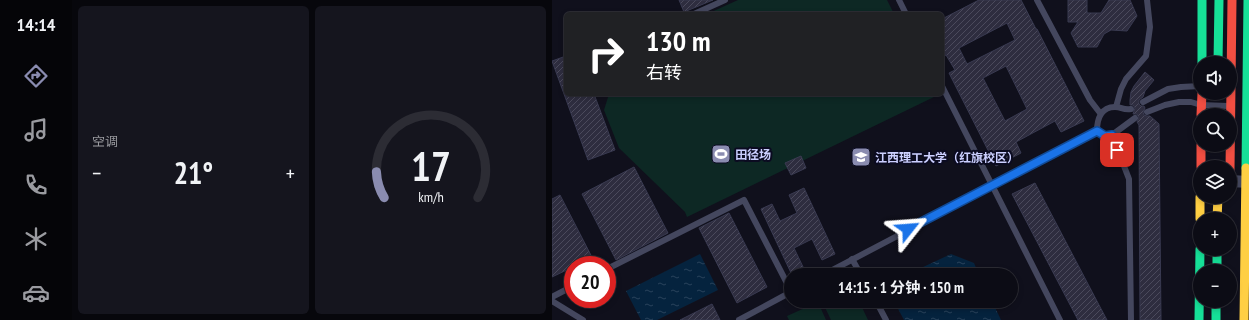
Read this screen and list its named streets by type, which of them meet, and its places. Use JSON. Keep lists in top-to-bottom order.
{
  "places": {
    "sports": ["田径场"],
    "school or university": ["江西理工大学（红旗校区）"]
  },
  "page": {
    "tabs": "14:14",
    "tile": "空调",
    "turn": ["130 m", "右转"],
    "map_buttons": ["+", "−"],
    "heat": ["−", "21°", "+"],
    "limit": "20",
    "trip": "14:15 · 1 分钟 · 150 m",
    "gauge": ["17", "km/h"]
  }
}
